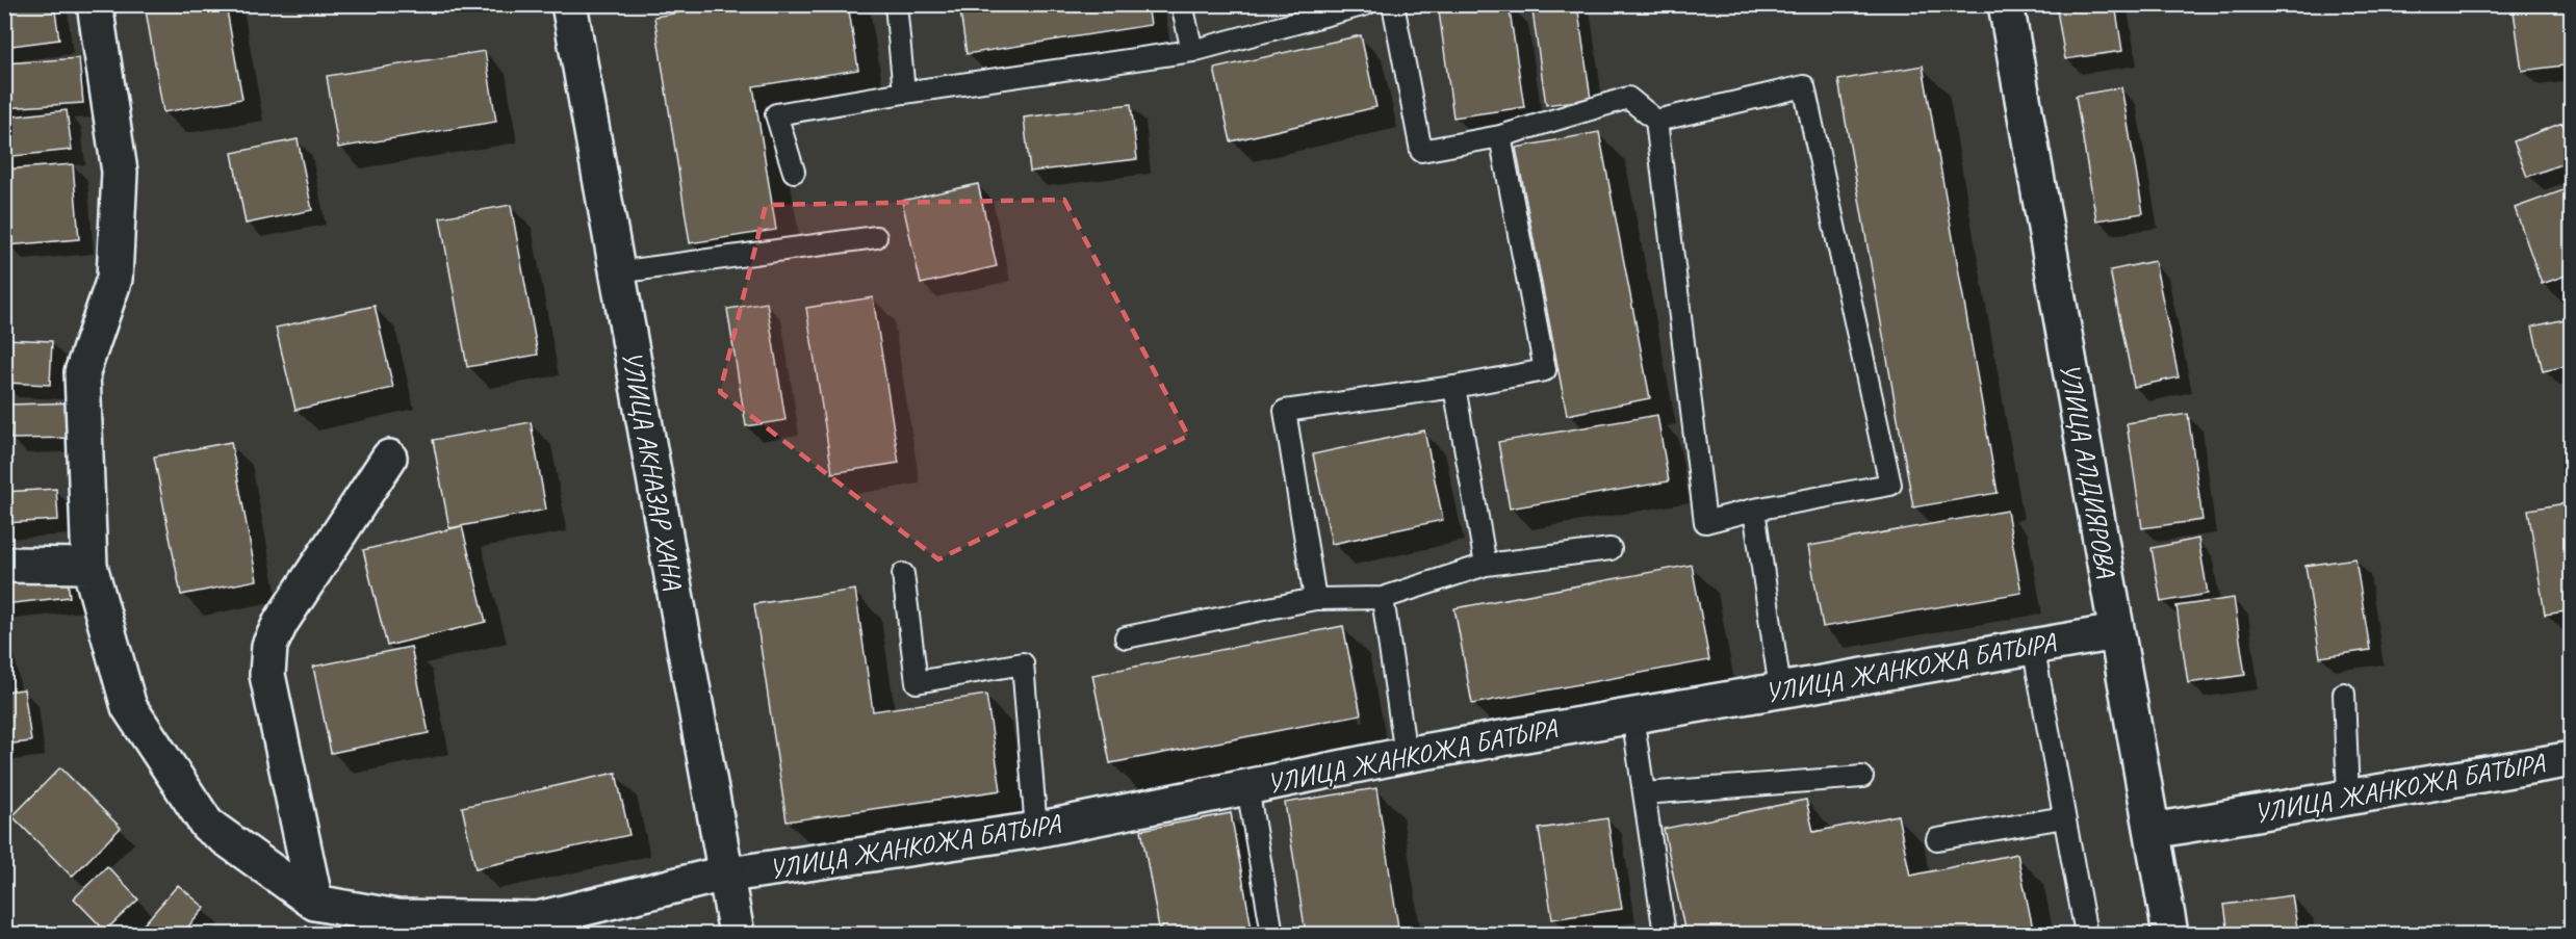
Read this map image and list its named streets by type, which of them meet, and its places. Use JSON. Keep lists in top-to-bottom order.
{
  "streets": {
    "street": ["УЛИЦА АКНАЗАР ХАНА", "УЛИЦА АЛДИЯРОВА", "УЛИЦА ЖАНКОЖА БАТЫРА"]
  },
  "crossings": [
    ["УЛИЦА АКНАЗАР ХАНА", "УЛИЦА ЖАНКОЖА БАТЫРА"],
    ["УЛИЦА АЛДИЯРОВА", "УЛИЦА ЖАНКОЖА БАТЫРА"]
  ]
}
